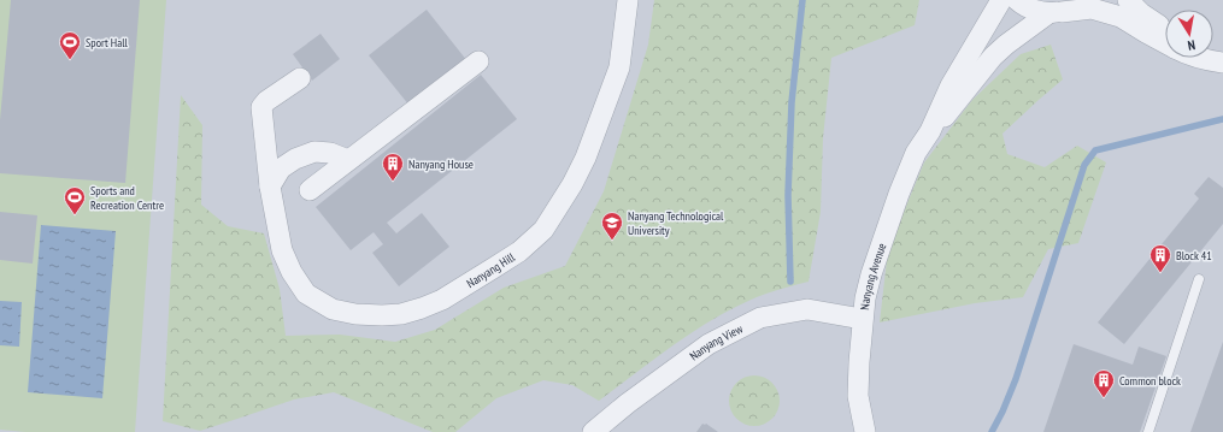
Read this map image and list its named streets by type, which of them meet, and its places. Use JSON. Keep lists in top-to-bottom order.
{
  "streets": {
    "street": ["Nanyang Hill", "Nanyang Avenue", "Nanyang View"]
  },
  "crossings": [
    ["Nanyang Avenue", "Nanyang View"]
  ],
  "places": {
    "sports": ["Sport Hall", "Sports and Recreation Centre"],
    "building": ["Nanyang House", "Block 41", "Common block"],
    "school or university": ["Nanyang Technological University"]
  },
  "north": "bottom"
}
